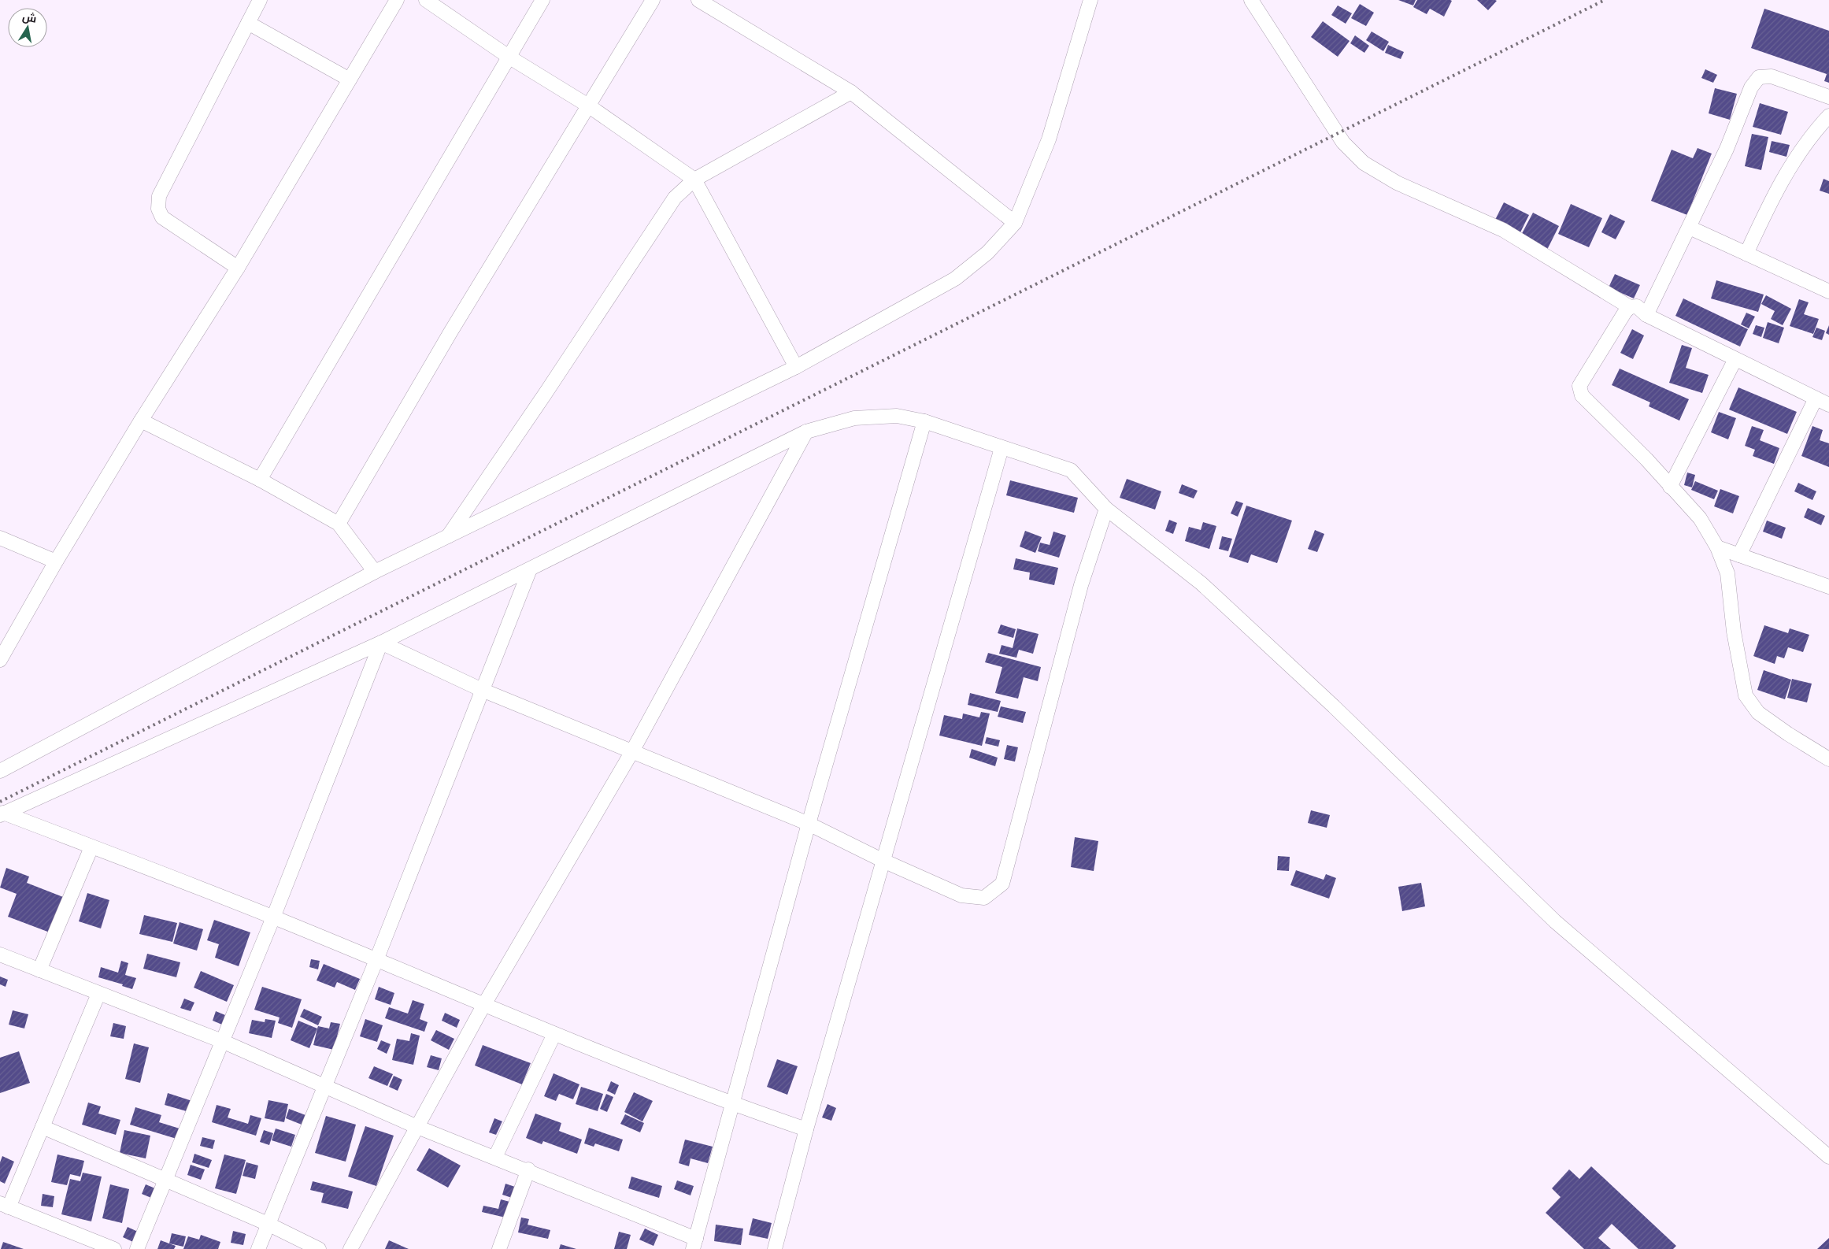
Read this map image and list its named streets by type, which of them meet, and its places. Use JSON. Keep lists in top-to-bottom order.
{
  "north": "top"
}
